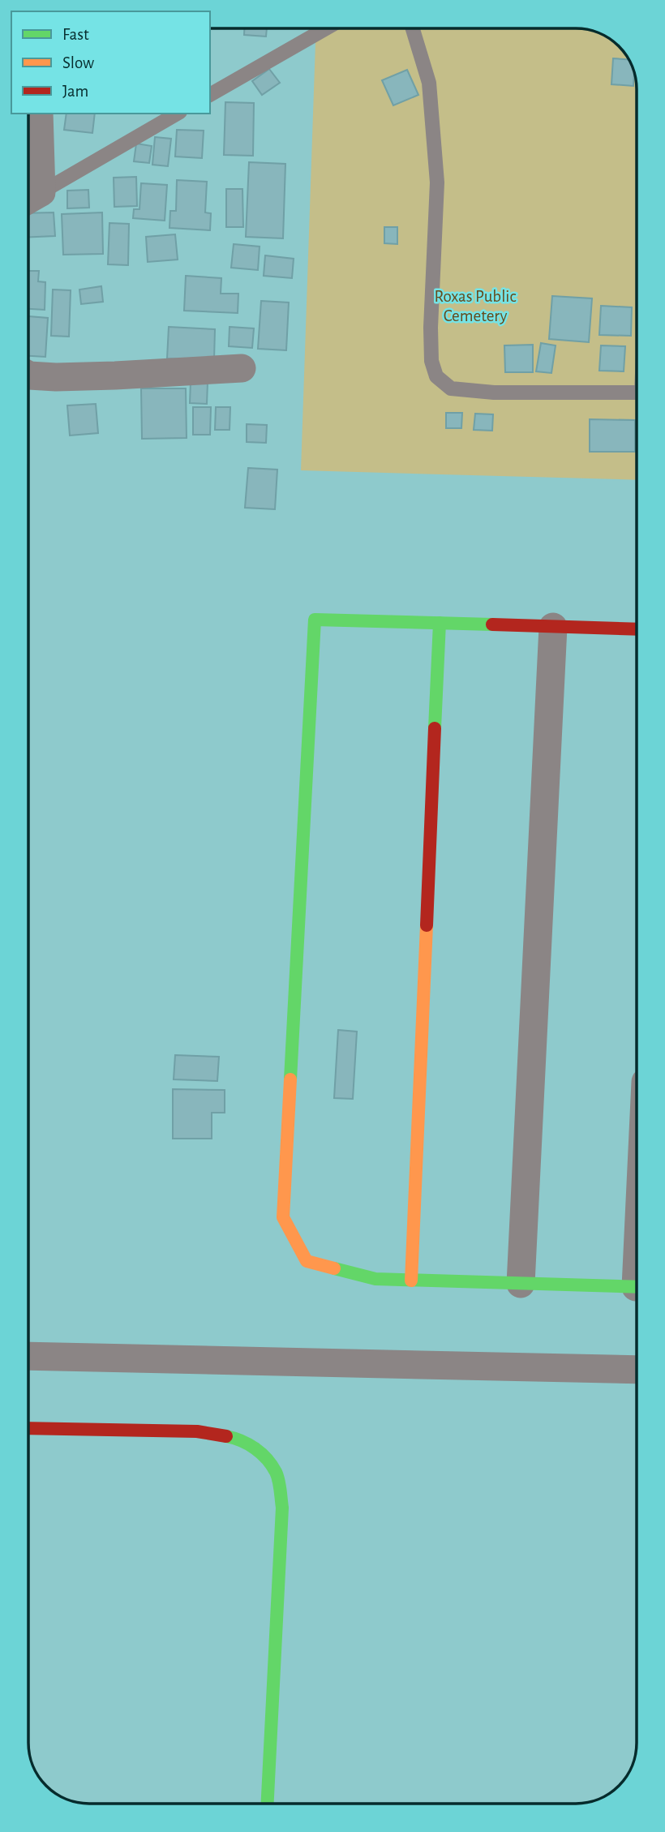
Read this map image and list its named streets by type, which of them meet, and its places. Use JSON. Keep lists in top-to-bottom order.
{
  "parks": ["Roxas Public Cemetery"],
  "legend": ["Fast", "Slow", "Jam"]
}
